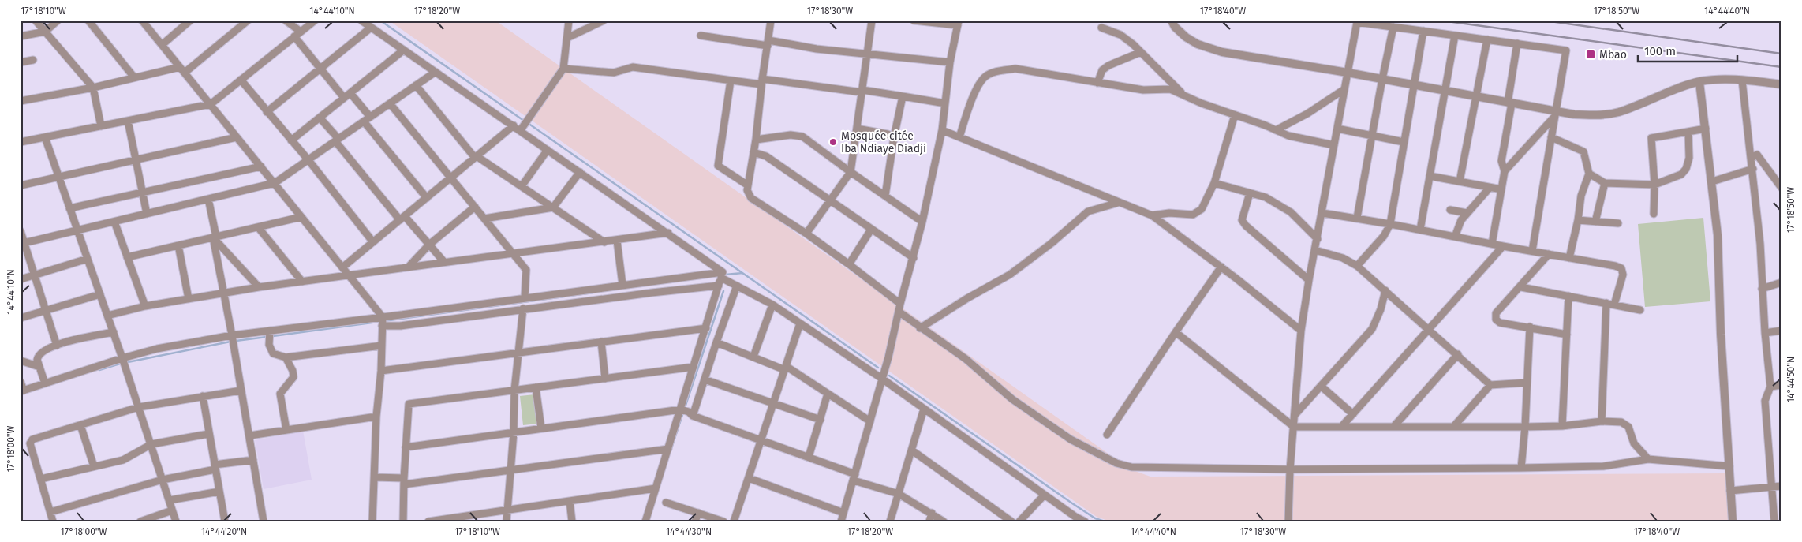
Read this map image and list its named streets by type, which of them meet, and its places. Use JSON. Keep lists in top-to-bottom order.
{
  "places": {
    "transit": ["Mbao"],
    "other": ["Mosquée citée Iba Ndiaye Diadji"]
  },
  "scale_bar": "100 m",
  "coordinates": [
    "17°18'10\"W",
    "14°44'10\"N",
    "17°18'20\"W",
    "17°18'30\"W",
    "17°18'40\"W",
    "17°18'50\"W",
    "14°44'40\"N",
    "14°44'50\"N",
    "17°18'00\"W",
    "14°44'20\"N",
    "14°44'30\"N"
  ]
}
